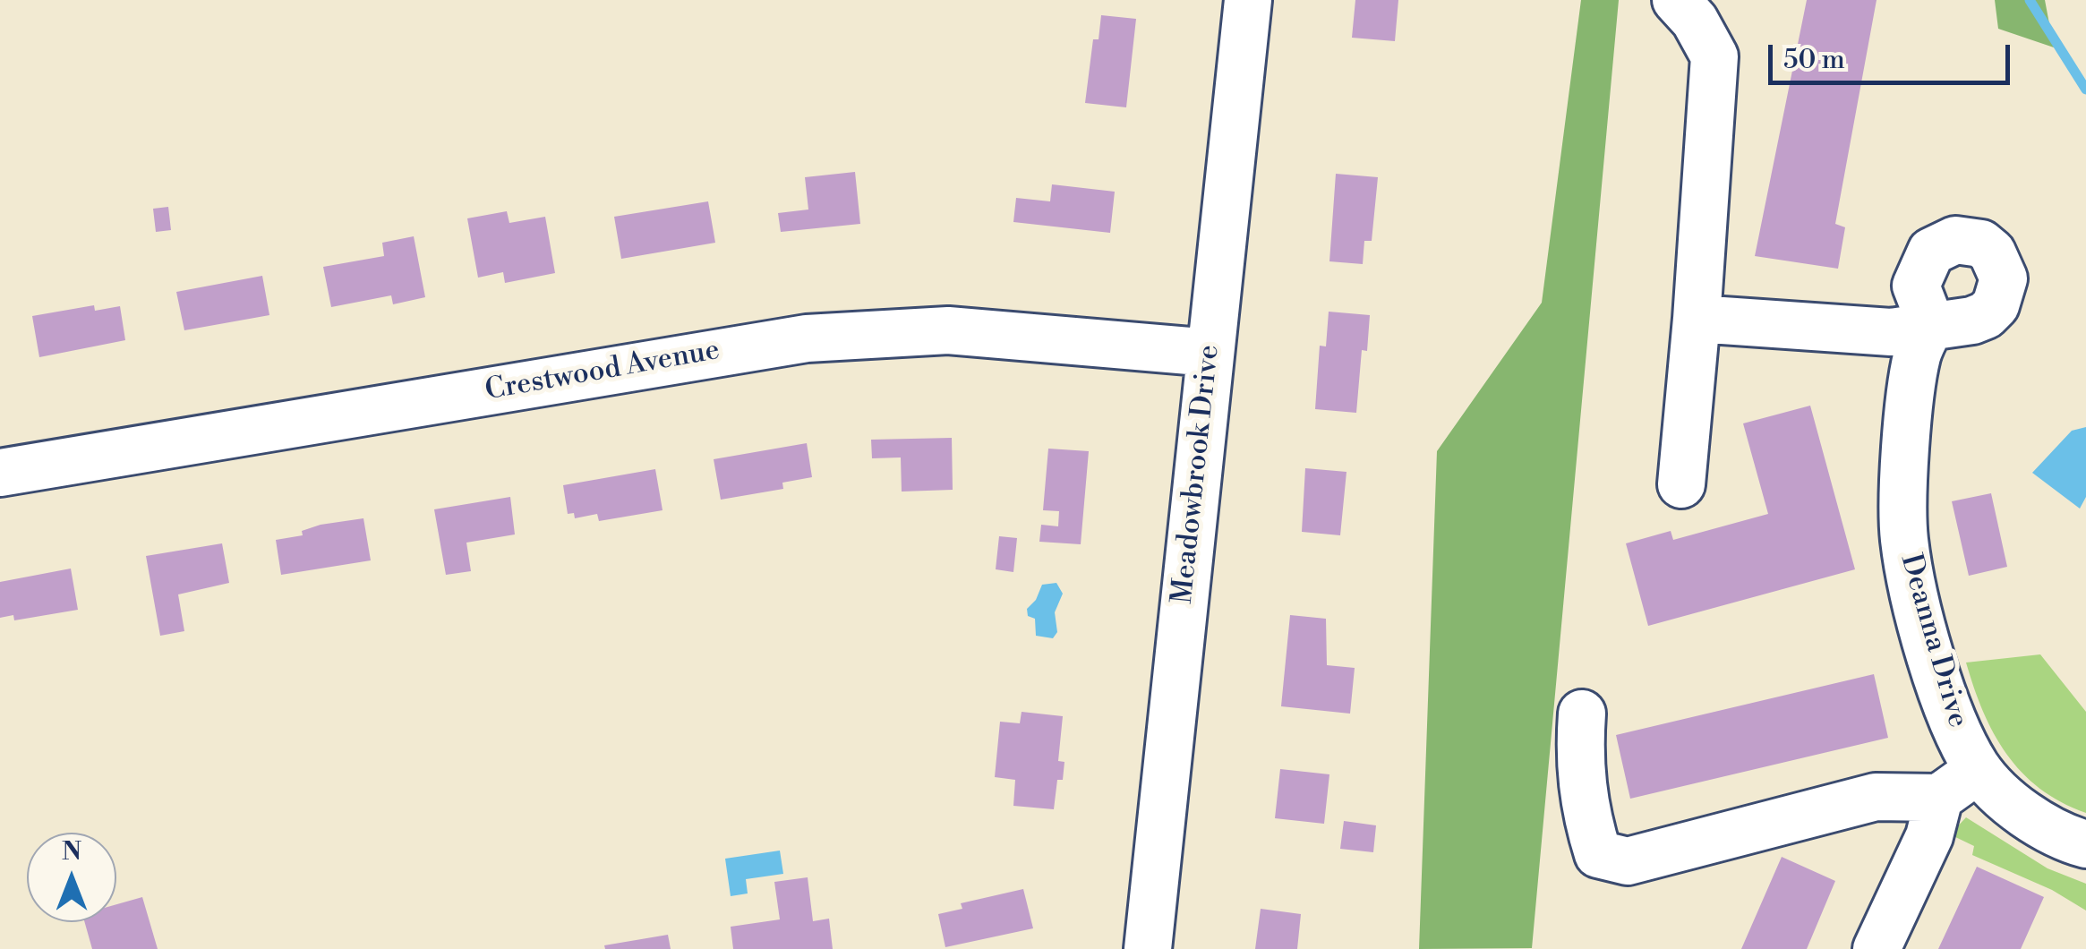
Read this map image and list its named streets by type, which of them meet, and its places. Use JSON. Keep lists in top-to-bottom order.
{
  "streets": {
    "street": ["Crestwood Avenue", "Meadowbrook Drive", "Deanna Drive"]
  },
  "crossings": [
    ["Crestwood Avenue", "Meadowbrook Drive"]
  ],
  "scale_bar": "50 m",
  "north": "top"
}
